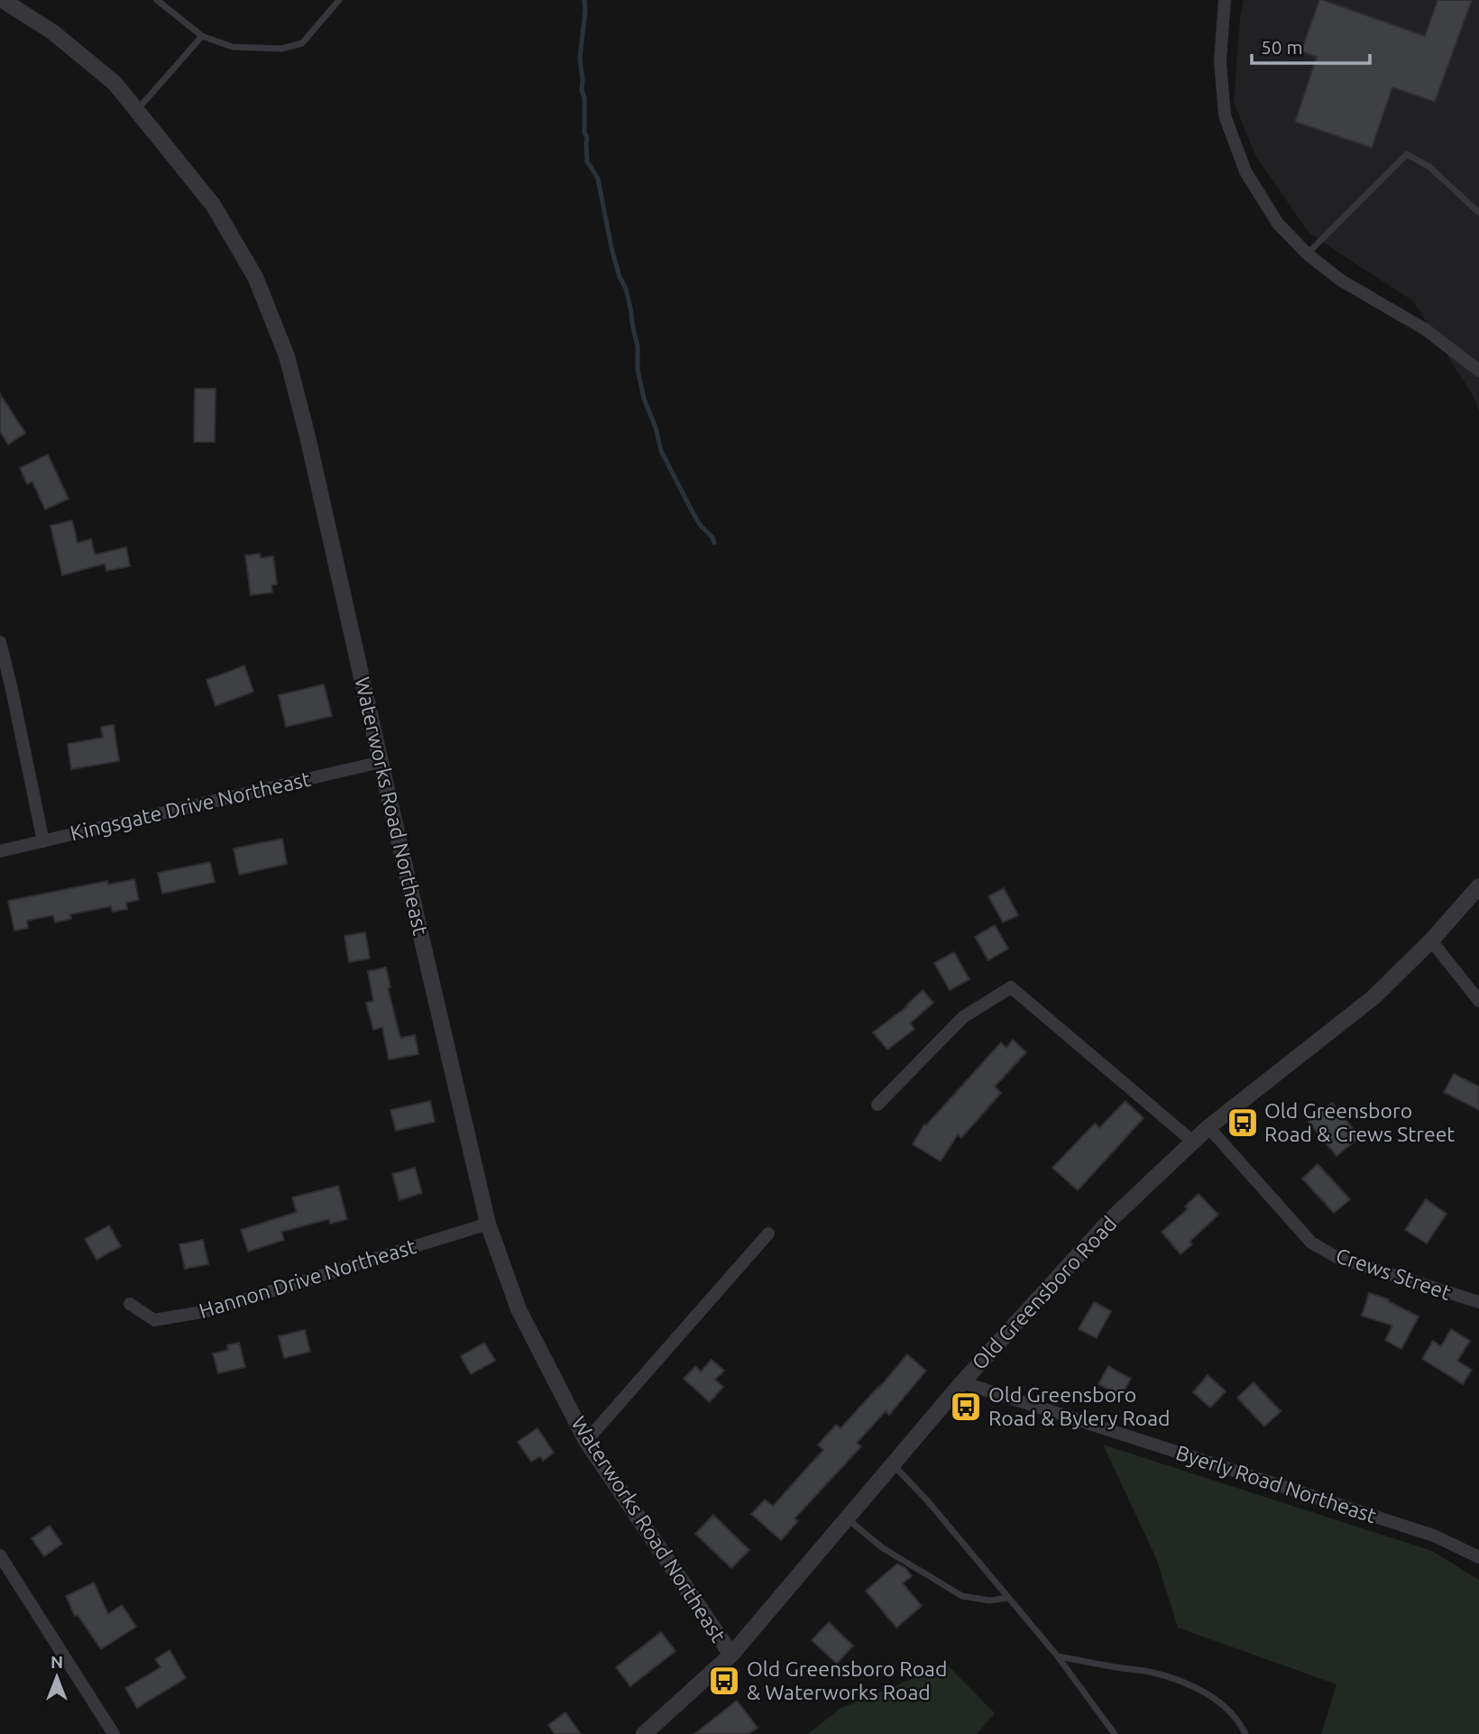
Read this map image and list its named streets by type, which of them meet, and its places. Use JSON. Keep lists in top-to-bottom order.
{
  "streets": {
    "street": [
      "Kingsgate Drive Northeast",
      "Waterworks Road Northeast",
      "Crews Street",
      "Hannon Drive Northeast",
      "Old Greensboro Road",
      "Byerly Road Northeast"
    ]
  },
  "crossings": [
    ["Kingsgate Drive Northeast", "Waterworks Road Northeast"],
    ["Waterworks Road Northeast", "Hannon Drive Northeast"],
    ["Waterworks Road Northeast", "Old Greensboro Road"],
    ["Crews Street", "Old Greensboro Road"],
    ["Old Greensboro Road", "Byerly Road Northeast"]
  ],
  "places": {
    "bus stop": ["Old Greensboro Road & Crews Street", "Old Greensboro Road & Bylery Road", "Old Greensboro Road & Waterworks Road"]
  },
  "scale_bar": "50 m",
  "north": "top"
}
